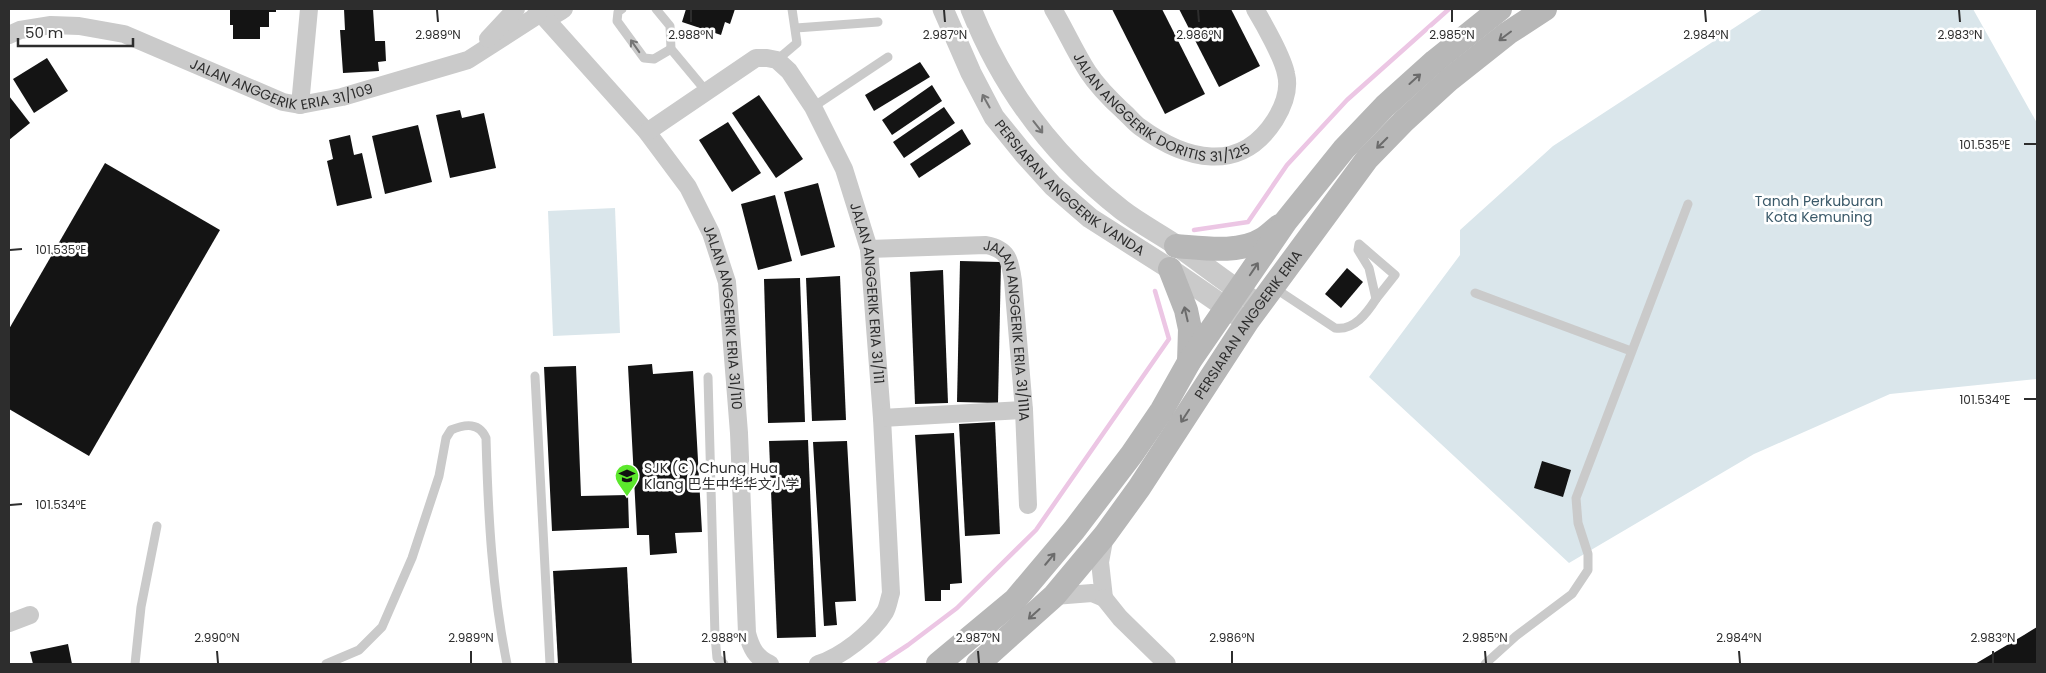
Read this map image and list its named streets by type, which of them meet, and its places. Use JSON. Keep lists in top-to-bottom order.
{
  "streets": {
    "main road": ["PERSIARAN ANGGERIK ERIA"],
    "street": [
      "JALAN ANGGERIK ERIA 31/109",
      "JALAN ANGGERIK DORITIS 31/125",
      "PERSIARAN ANGGERIK VANDA",
      "JALAN ANGGERIK ERIA 31/111",
      "JALAN ANGGERIK ERIA 31/110",
      "JALAN ANGGERIK ERIA 31/111A"
    ]
  },
  "crossings": [
    ["JALAN ANGGERIK ERIA 31/109", "JALAN ANGGERIK ERIA 31/110"],
    ["PERSIARAN ANGGERIK VANDA", "PERSIARAN ANGGERIK ERIA"],
    ["JALAN ANGGERIK ERIA 31/111", "JALAN ANGGERIK ERIA 31/111A"]
  ],
  "parks": ["Tanah Perkuburan Kota Kemuning"],
  "places": {
    "school or university": ["SJK (C) Chung Hua Klang 巴生中华华文小学"]
  },
  "scale_bar": "50 m",
  "coordinates": [
    "2.989°N",
    "2.988°N",
    "2.987°N",
    "2.986°N",
    "2.985°N",
    "2.984°N",
    "2.983°N",
    "101.535°E",
    "101.534°E",
    "2.990°N"
  ]
}
